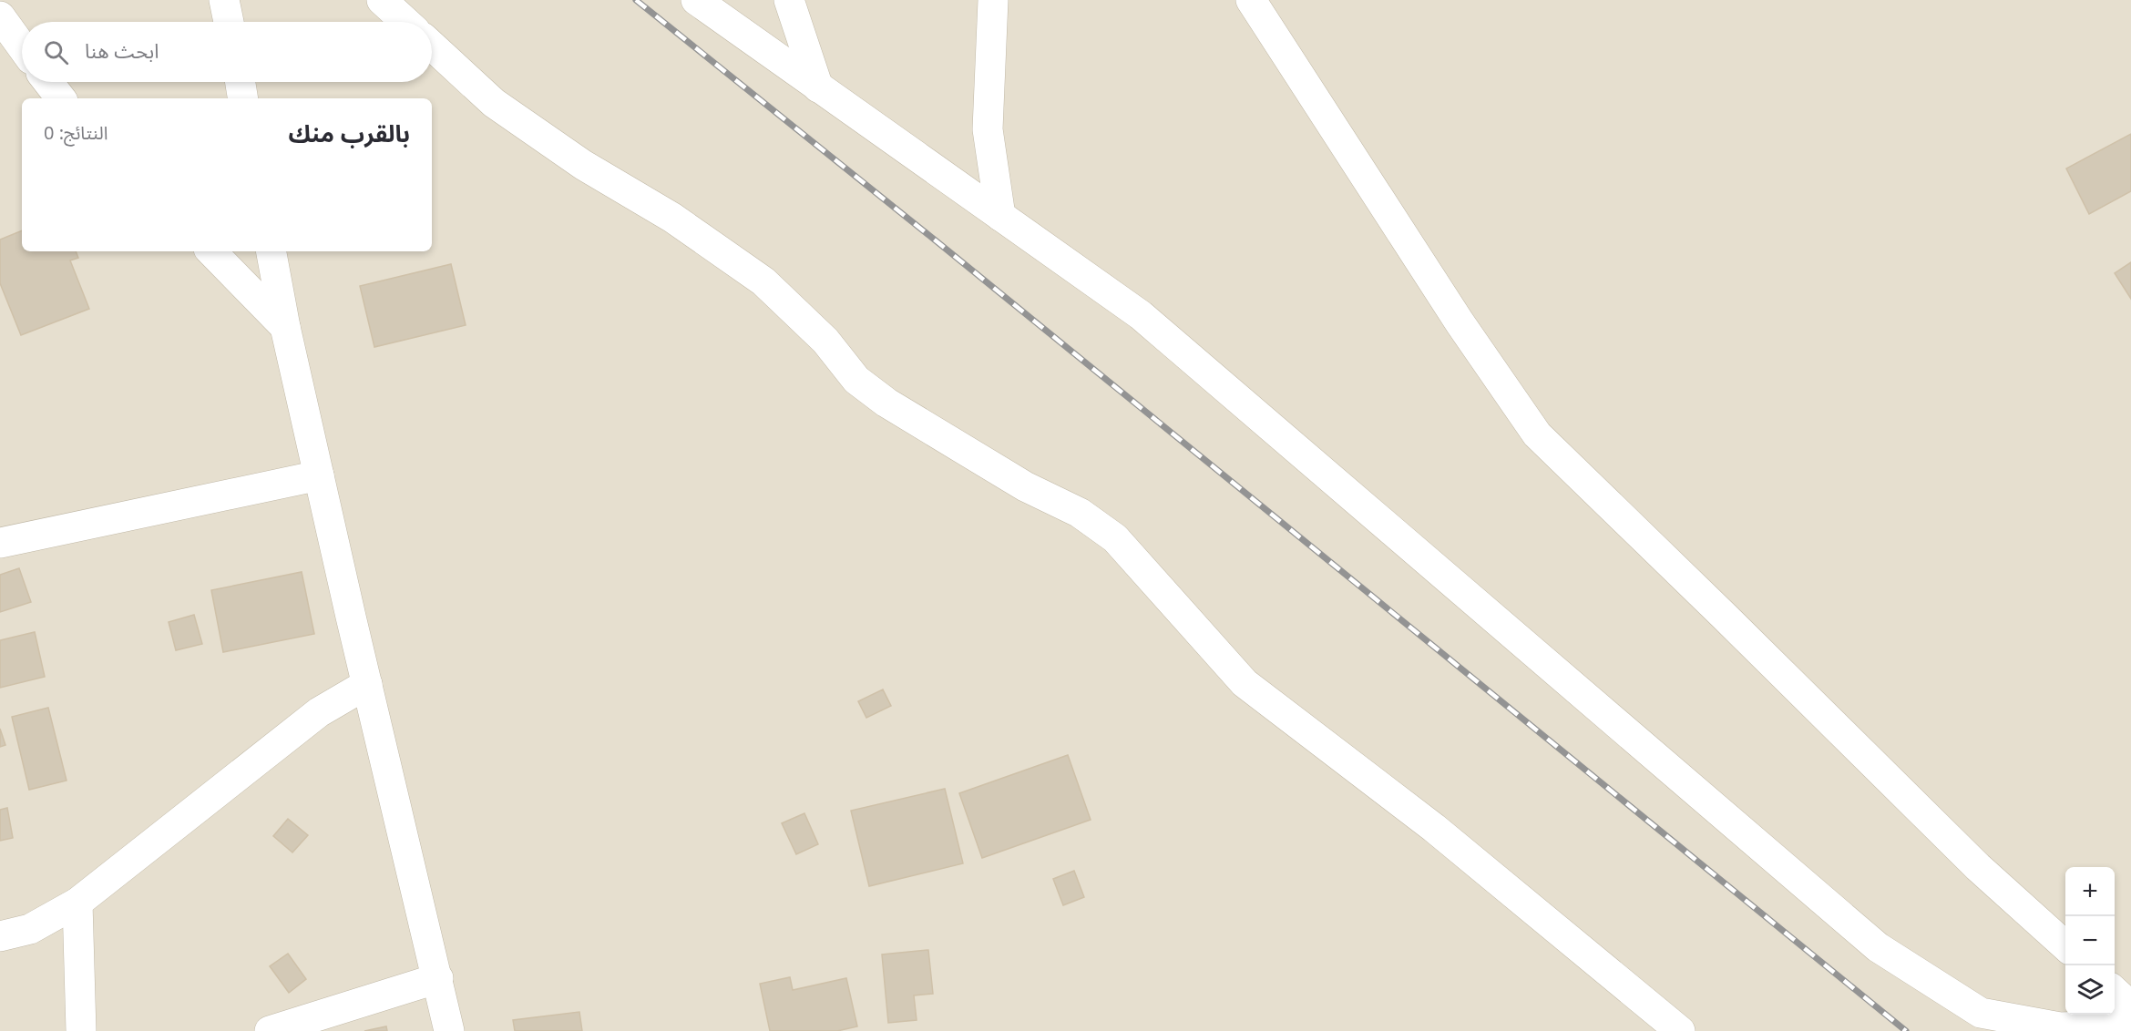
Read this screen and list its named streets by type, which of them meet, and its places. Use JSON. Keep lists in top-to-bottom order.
{
  "page": {
    "search": "ابحث هنا",
    "heading": ["بالقرب منك", "النتائج: 0"],
    "map_buttons": ["+", "−"]
  }
}
